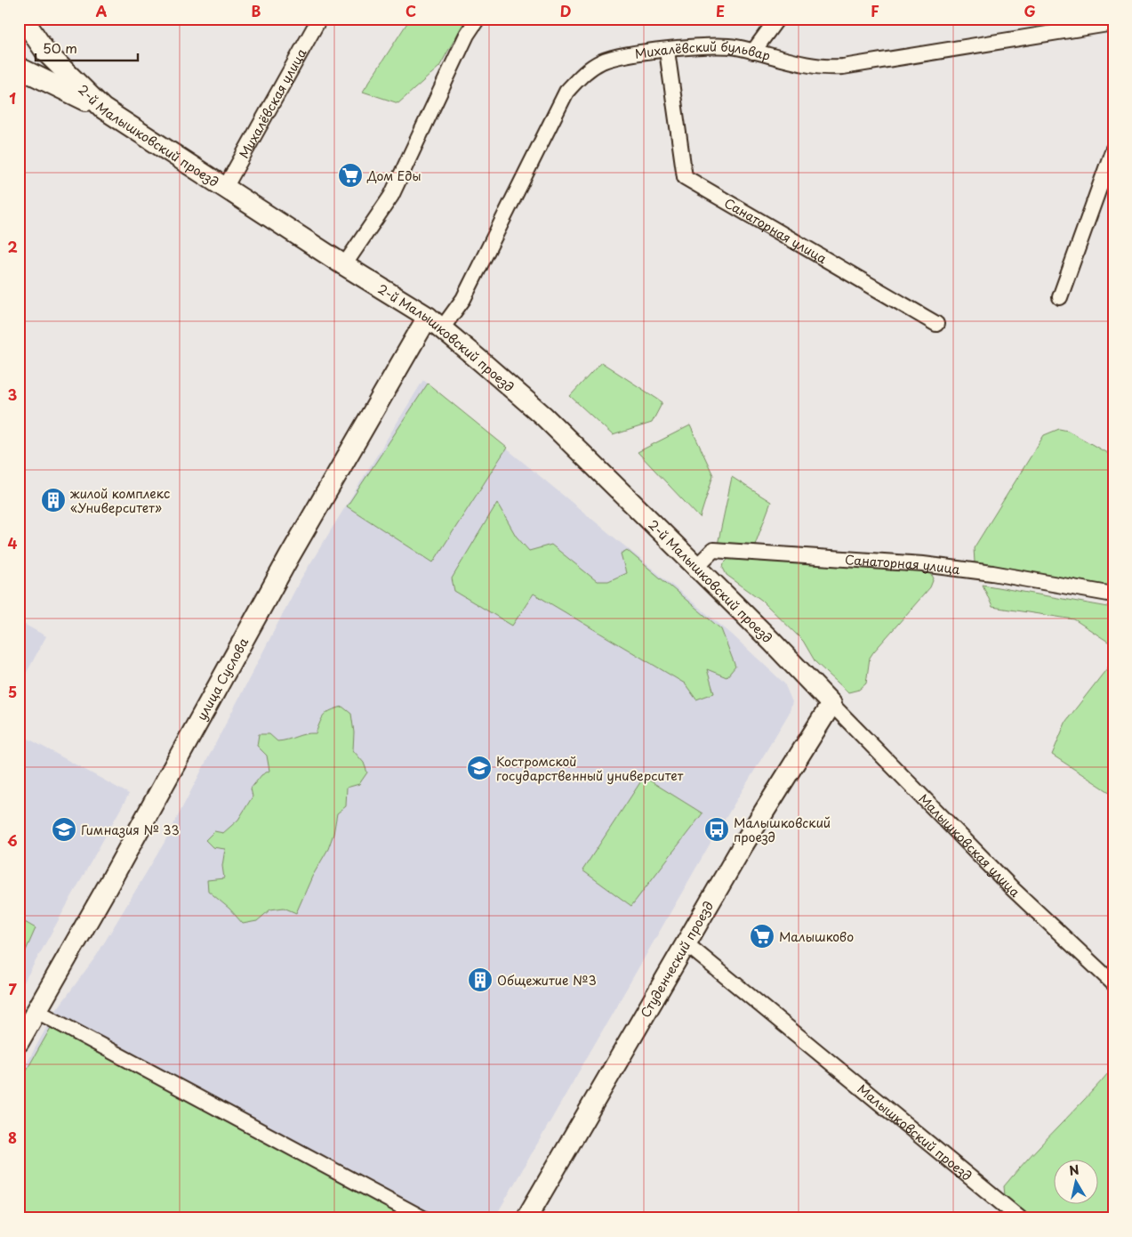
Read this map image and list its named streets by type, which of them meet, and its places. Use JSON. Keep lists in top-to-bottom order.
{
  "streets": {
    "street": [
      "Михалёвский бульвар",
      "Михалёвская улица",
      "2-й Малышковский проезд",
      "Санаторная улица",
      "улица Суслова",
      "Малышковская улица",
      "Студенческий проезд",
      "Малышковский проезд"
    ]
  },
  "crossings": [
    ["Михалёвский бульвар", "2-й Малышковский проезд"],
    ["Михалёвский бульвар", "Санаторная улица"],
    ["Михалёвский бульвар", "улица Суслова"],
    ["Михалёвская улица", "2-й Малышковский проезд"],
    ["2-й Малышковский проезд", "Санаторная улица"],
    ["2-й Малышковский проезд", "улица Суслова"],
    ["2-й Малышковский проезд", "Малышковская улица"],
    ["2-й Малышковский проезд", "Студенческий проезд"],
    ["Малышковская улица", "Студенческий проезд"],
    ["Студенческий проезд", "Малышковский проезд"]
  ],
  "places": {
    "supermarket": ["Дом Еды", "Малышково"],
    "building": ["жилой комплекс «Университет»", "Общежитие №3"],
    "school or university": ["Костромской государственный университет", "Гимназия № 33"],
    "bus stop": ["Малышковский проезд"]
  },
  "scale_bar": "50 m",
  "north": "top",
  "grid": {
    "columns": [
      "A",
      "B",
      "C",
      "D",
      "E",
      "F",
      "G"
    ],
    "rows": [
      "1",
      "2",
      "3",
      "4",
      "5",
      "6",
      "7",
      "8"
    ]
  }
}
